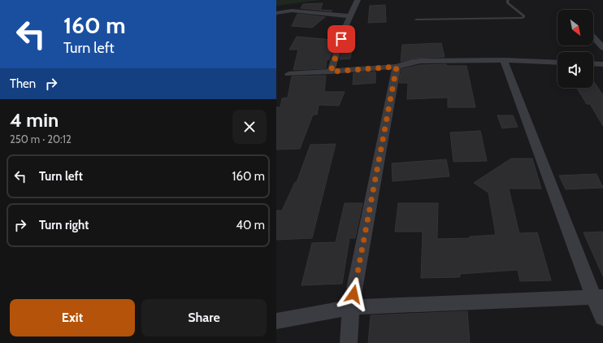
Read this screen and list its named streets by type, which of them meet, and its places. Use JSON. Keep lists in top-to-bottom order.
{
  "north": "bottom right",
  "page": {
    "turn": ["160 m", "Turn left"],
    "then": "Then",
    "heading": ["4 min", "250 m · 20:12"],
    "list": [
      {
        "name": "Turn left",
        "value": "160 m"
      },
      {
        "name": "Turn right",
        "value": "40 m"
      }
    ],
    "buttons": ["Exit", "Share"]
  }
}
